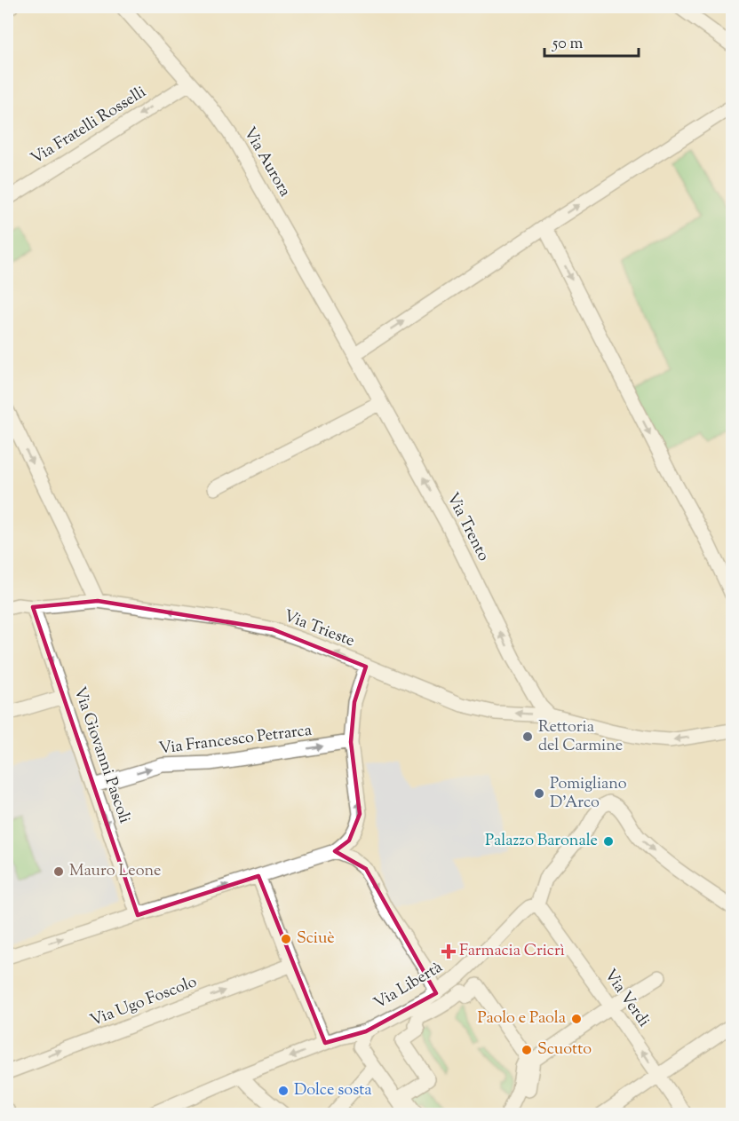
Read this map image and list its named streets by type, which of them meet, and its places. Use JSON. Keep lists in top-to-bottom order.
{
  "streets": {
    "street": [
      "Via Fratelli Rosselli",
      "Via Aurora",
      "Via Trento",
      "Via Trieste",
      "Via Francesco Petrarca",
      "Via Giovanni Pascoli",
      "Via Libertà",
      "Via Verdi",
      "Via Ugo Foscolo"
    ]
  },
  "crossings": [
    ["Via Fratelli Rosselli", "Via Aurora"],
    ["Via Aurora", "Via Trento"],
    ["Via Trento", "Via Trieste"],
    ["Via Trieste", "Via Giovanni Pascoli"],
    ["Via Francesco Petrarca", "Via Giovanni Pascoli"],
    ["Via Libertà", "Via Verdi"]
  ],
  "one_way": [
    "Via Fratelli Rosselli",
    "Via Trento",
    "Via Trieste",
    "Via Giovanni Pascoli"
  ],
  "places": {
    "other": [
      "Rettoria del Carmine",
      "Pomigliano D'Arco",
      "Palazzo Baronale",
      "Mauro Leone",
      "Sciuè",
      "Paolo e Paola",
      "Scuotto",
      "Dolce sosta"
    ],
    "health": ["Farmacia Cricrì"]
  },
  "scale_bar": "50 m"
}
